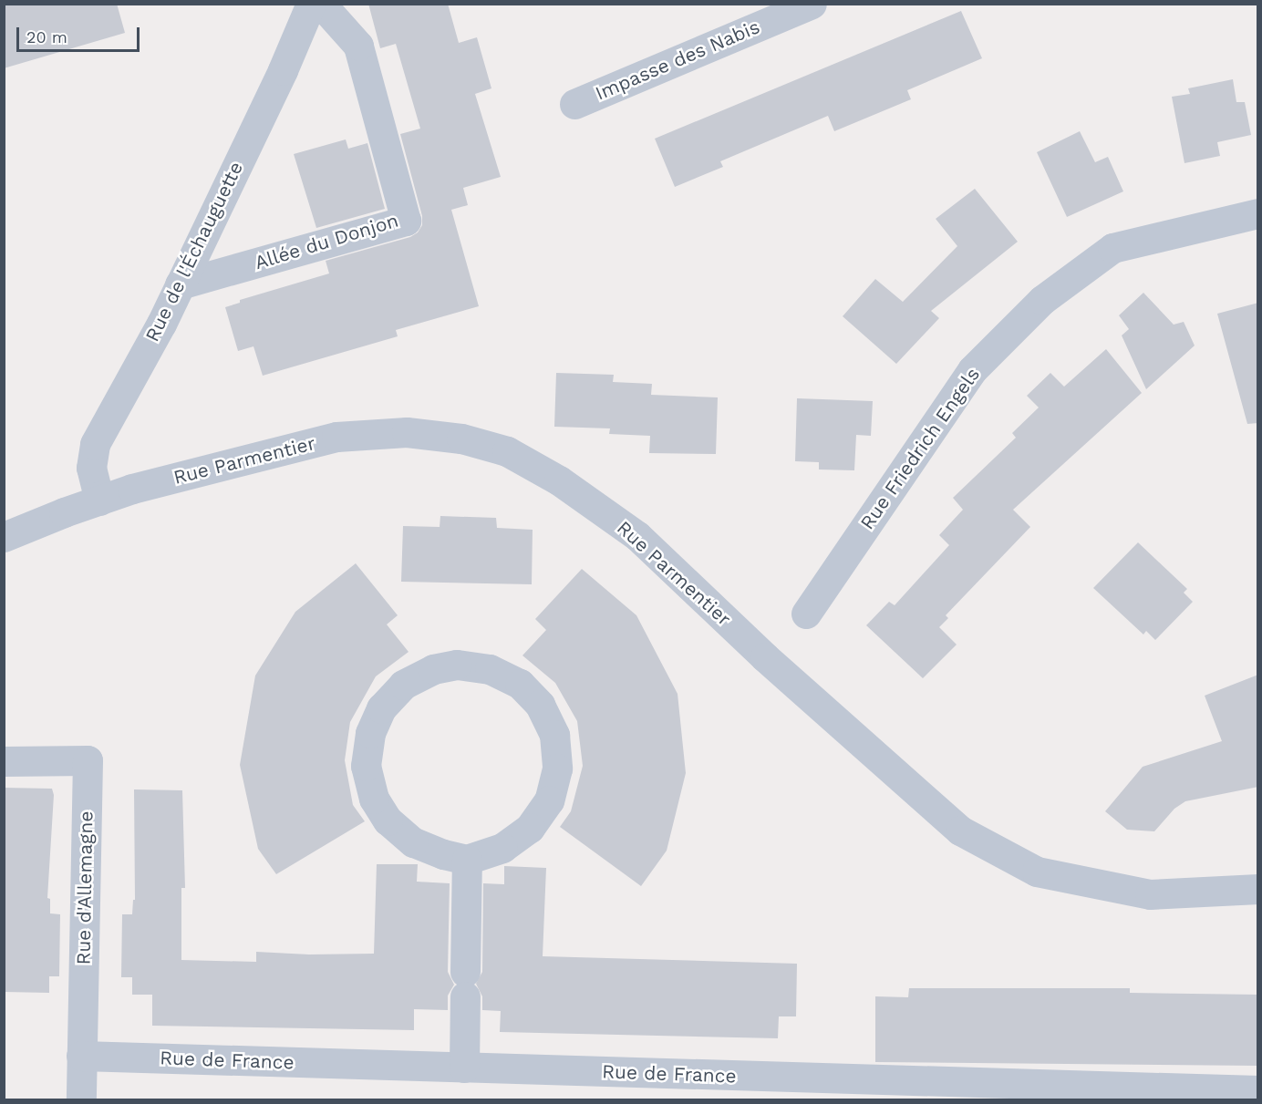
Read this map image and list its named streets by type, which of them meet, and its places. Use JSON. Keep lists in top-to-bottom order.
{
  "streets": {
    "street": [
      "Impasse des Nabis",
      "Allée du Donjon",
      "Rue de l'Échauguette",
      "Rue Friedrich Engels",
      "Rue Parmentier",
      "Rue d'Allemagne",
      "Rue de France"
    ]
  },
  "crossings": [
    ["Allée du Donjon", "Rue de l'Échauguette"],
    ["Rue de l'Échauguette", "Rue Parmentier"],
    ["Rue d'Allemagne", "Rue de France"]
  ],
  "scale_bar": "20 m"
}
